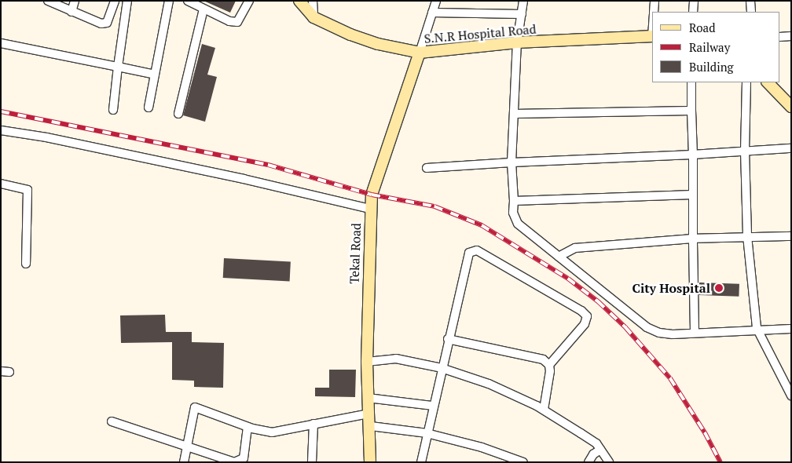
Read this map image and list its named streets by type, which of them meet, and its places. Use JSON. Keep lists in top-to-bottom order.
{
  "streets": {
    "main road": ["S.N.R Hospital Road", "Tekal Road"]
  },
  "crossings": [
    ["S.N.R Hospital Road", "Tekal Road"]
  ],
  "places": ["City Hospital"],
  "legend": ["Road", "Railway", "Building"]
}
